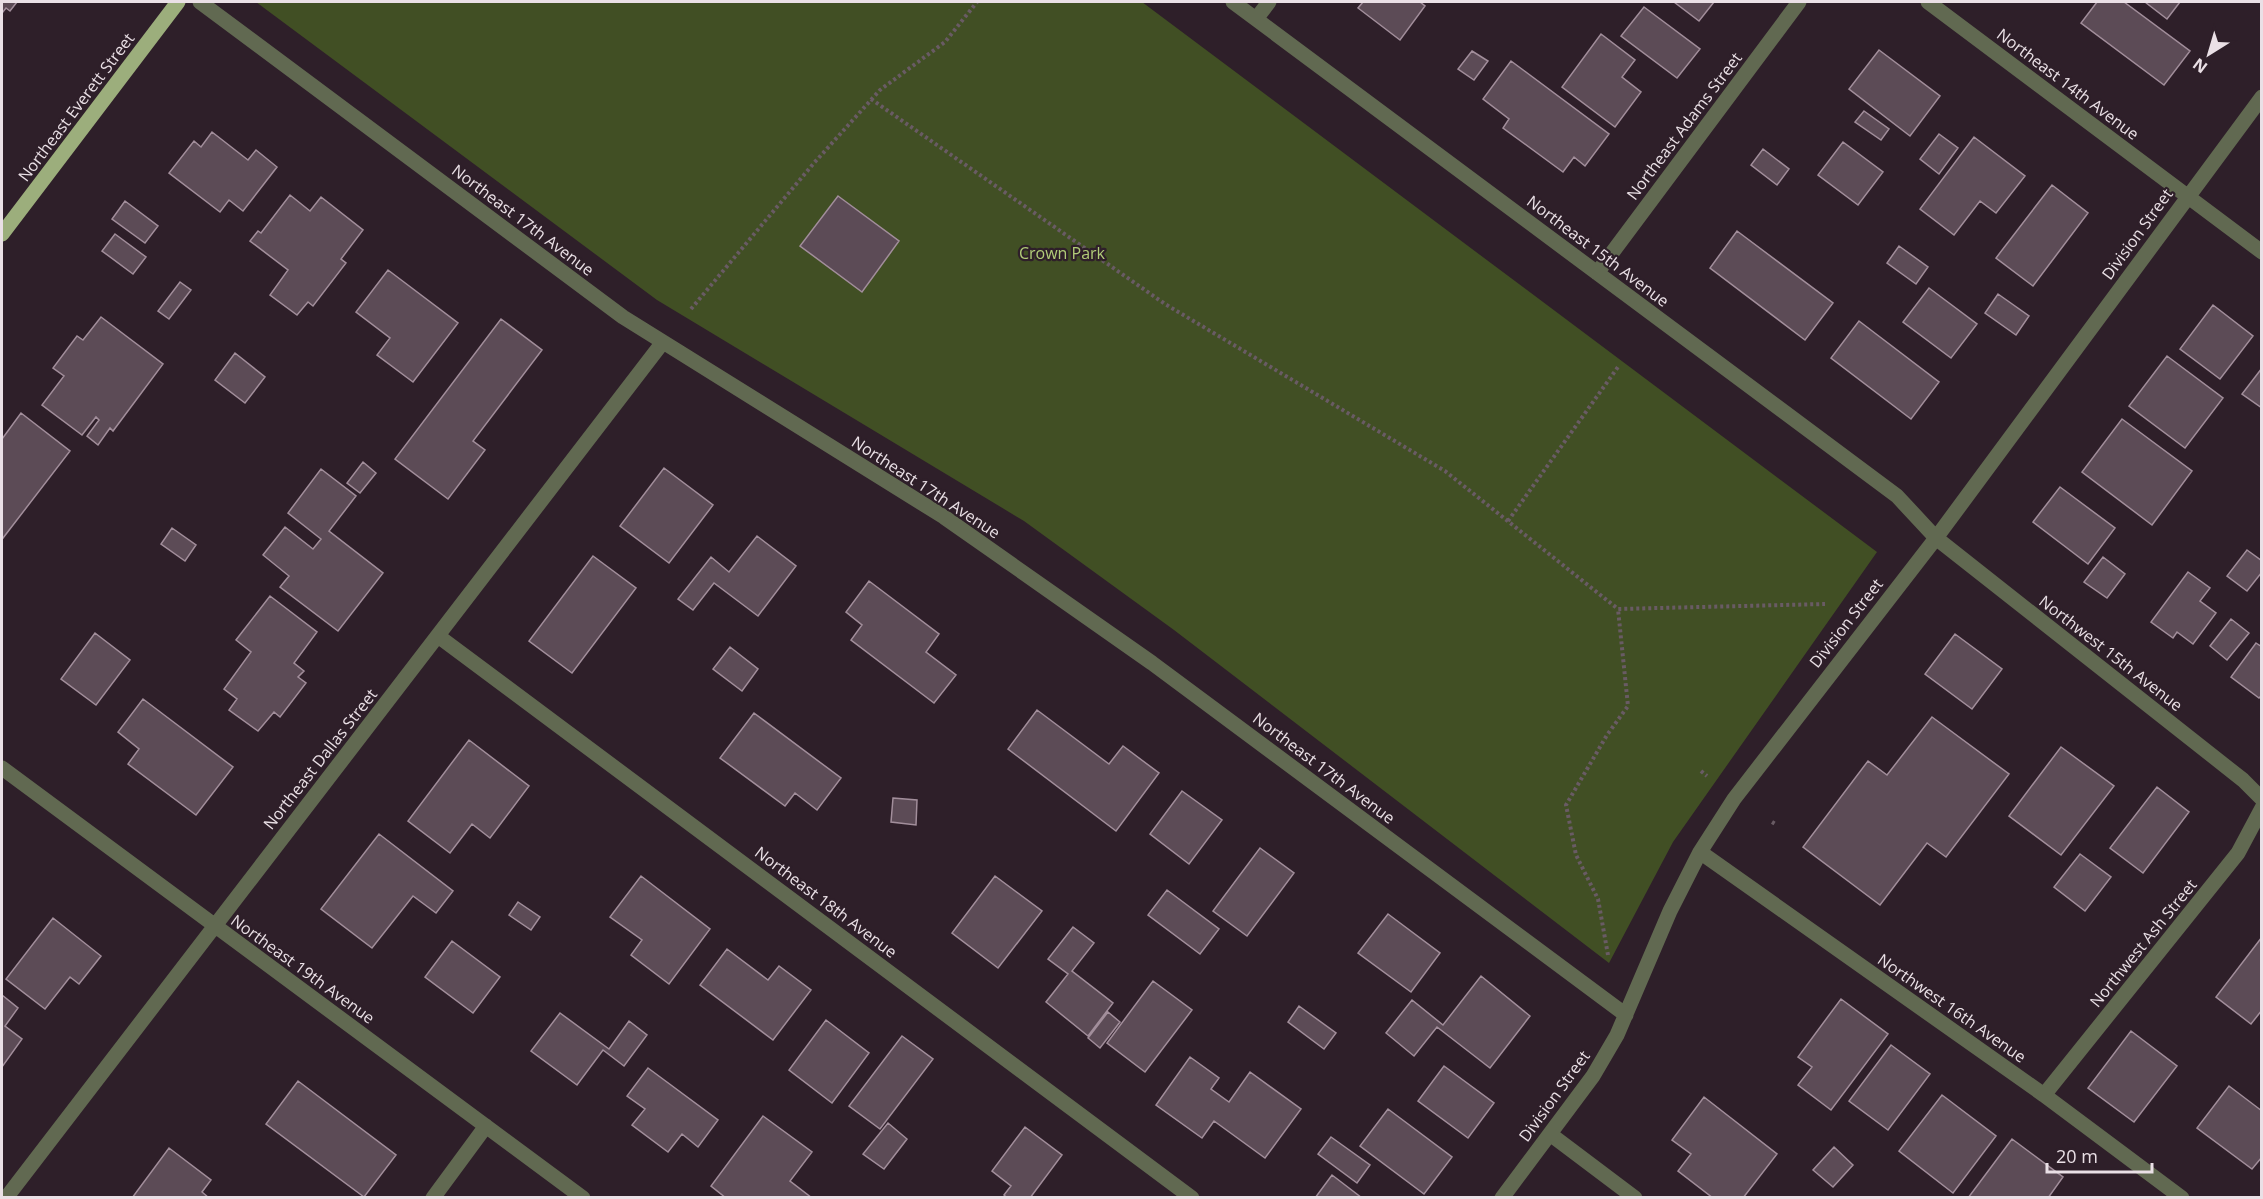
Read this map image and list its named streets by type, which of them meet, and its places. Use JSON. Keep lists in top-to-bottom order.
{
  "streets": {
    "main road": ["Northeast Everett Street"],
    "street": [
      "Northeast 14th Avenue",
      "Northeast Adams Street",
      "Northeast 17th Avenue",
      "Division Street",
      "Northeast 15th Avenue",
      "Northwest 15th Avenue",
      "Northeast Dallas Street",
      "Northeast 18th Avenue",
      "Northwest Ash Street",
      "Northeast 19th Avenue",
      "Northwest 16th Avenue"
    ]
  },
  "crossings": [
    ["Northeast 14th Avenue", "Division Street"],
    ["Northeast Adams Street", "Northeast 15th Avenue"],
    ["Northeast 17th Avenue", "Division Street"],
    ["Northeast 17th Avenue", "Northeast Dallas Street"],
    ["Division Street", "Northeast 15th Avenue"],
    ["Division Street", "Northwest 15th Avenue"],
    ["Division Street", "Northwest 16th Avenue"],
    ["Northeast 15th Avenue", "Northwest 15th Avenue"],
    ["Northeast Dallas Street", "Northeast 18th Avenue"],
    ["Northeast Dallas Street", "Northeast 19th Avenue"],
    ["Northwest Ash Street", "Northwest 16th Avenue"]
  ],
  "parks": ["Crown Park"],
  "scale_bar": "20 m",
  "north": "bottom left"
}
